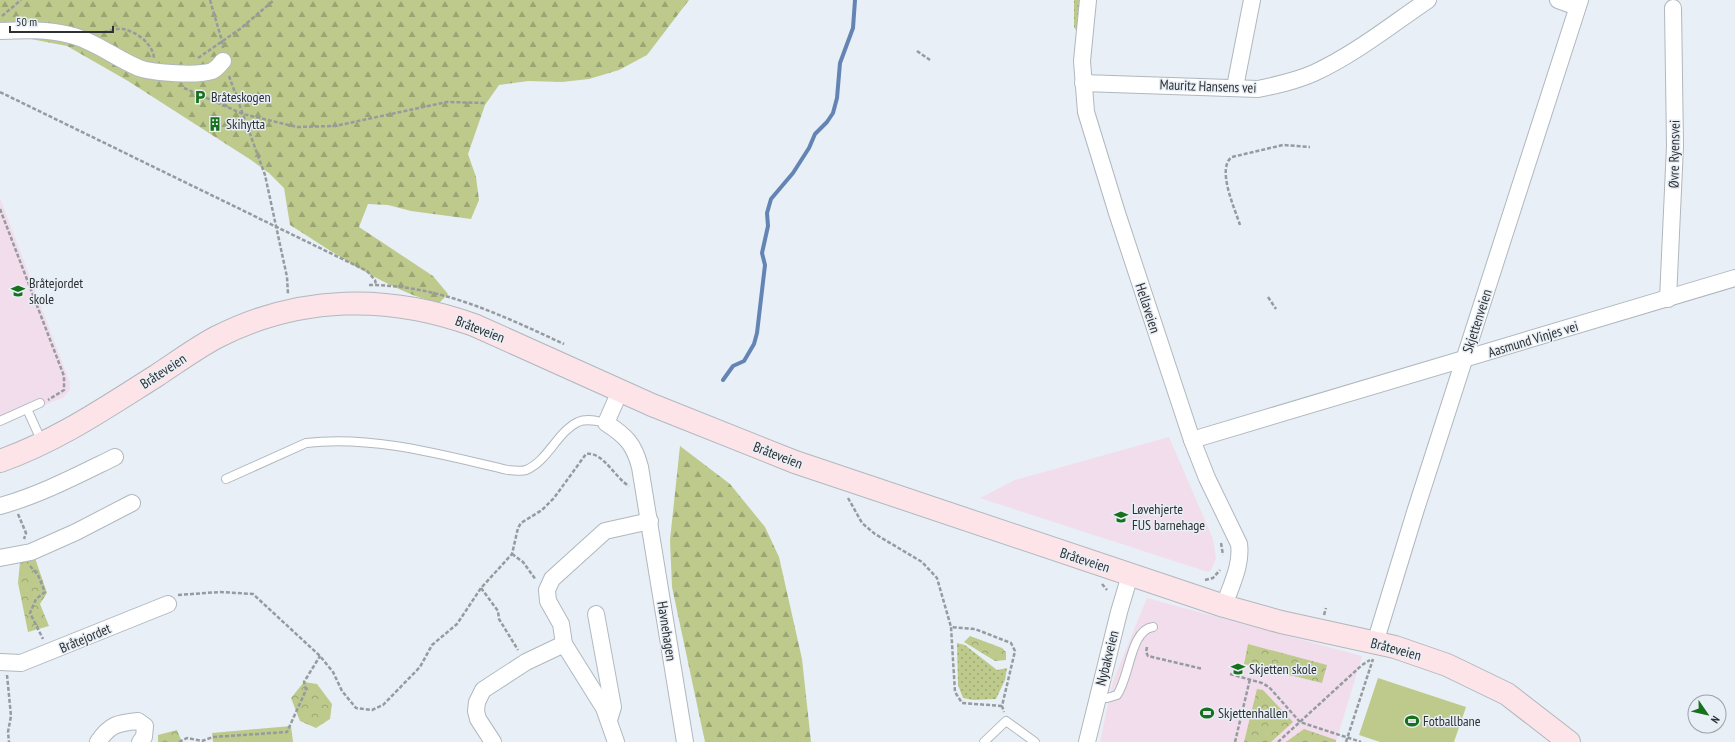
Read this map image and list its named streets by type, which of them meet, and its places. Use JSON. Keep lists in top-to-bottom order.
{
  "streets": {
    "main road": ["Bråteveien"],
    "street": [
      "Mauritz Hansens vei",
      "Øvre Ryensvei",
      "Hellaveien",
      "Skjettenveien",
      "Aasmund Vinjes vei",
      "Havnehagen",
      "Bråtejordet",
      "Nybakveien"
    ]
  },
  "crossings": [
    ["Mauritz Hansens vei", "Hellaveien"],
    ["Øvre Ryensvei", "Aasmund Vinjes vei"],
    ["Hellaveien", "Bråteveien"],
    ["Hellaveien", "Aasmund Vinjes vei"],
    ["Skjettenveien", "Bråteveien"],
    ["Skjettenveien", "Aasmund Vinjes vei"],
    ["Bråteveien", "Nybakveien"]
  ],
  "places": {
    "parking": ["Bråteskogen"],
    "building": ["Skihytta"],
    "school or university": ["Bråtejordet skole", "Løvehjerte FUS barnehage", "Skjetten skole"],
    "sports": ["Skjettenhallen", "Fotballbane"]
  },
  "scale_bar": "50 m",
  "north": "bottom right"
}
